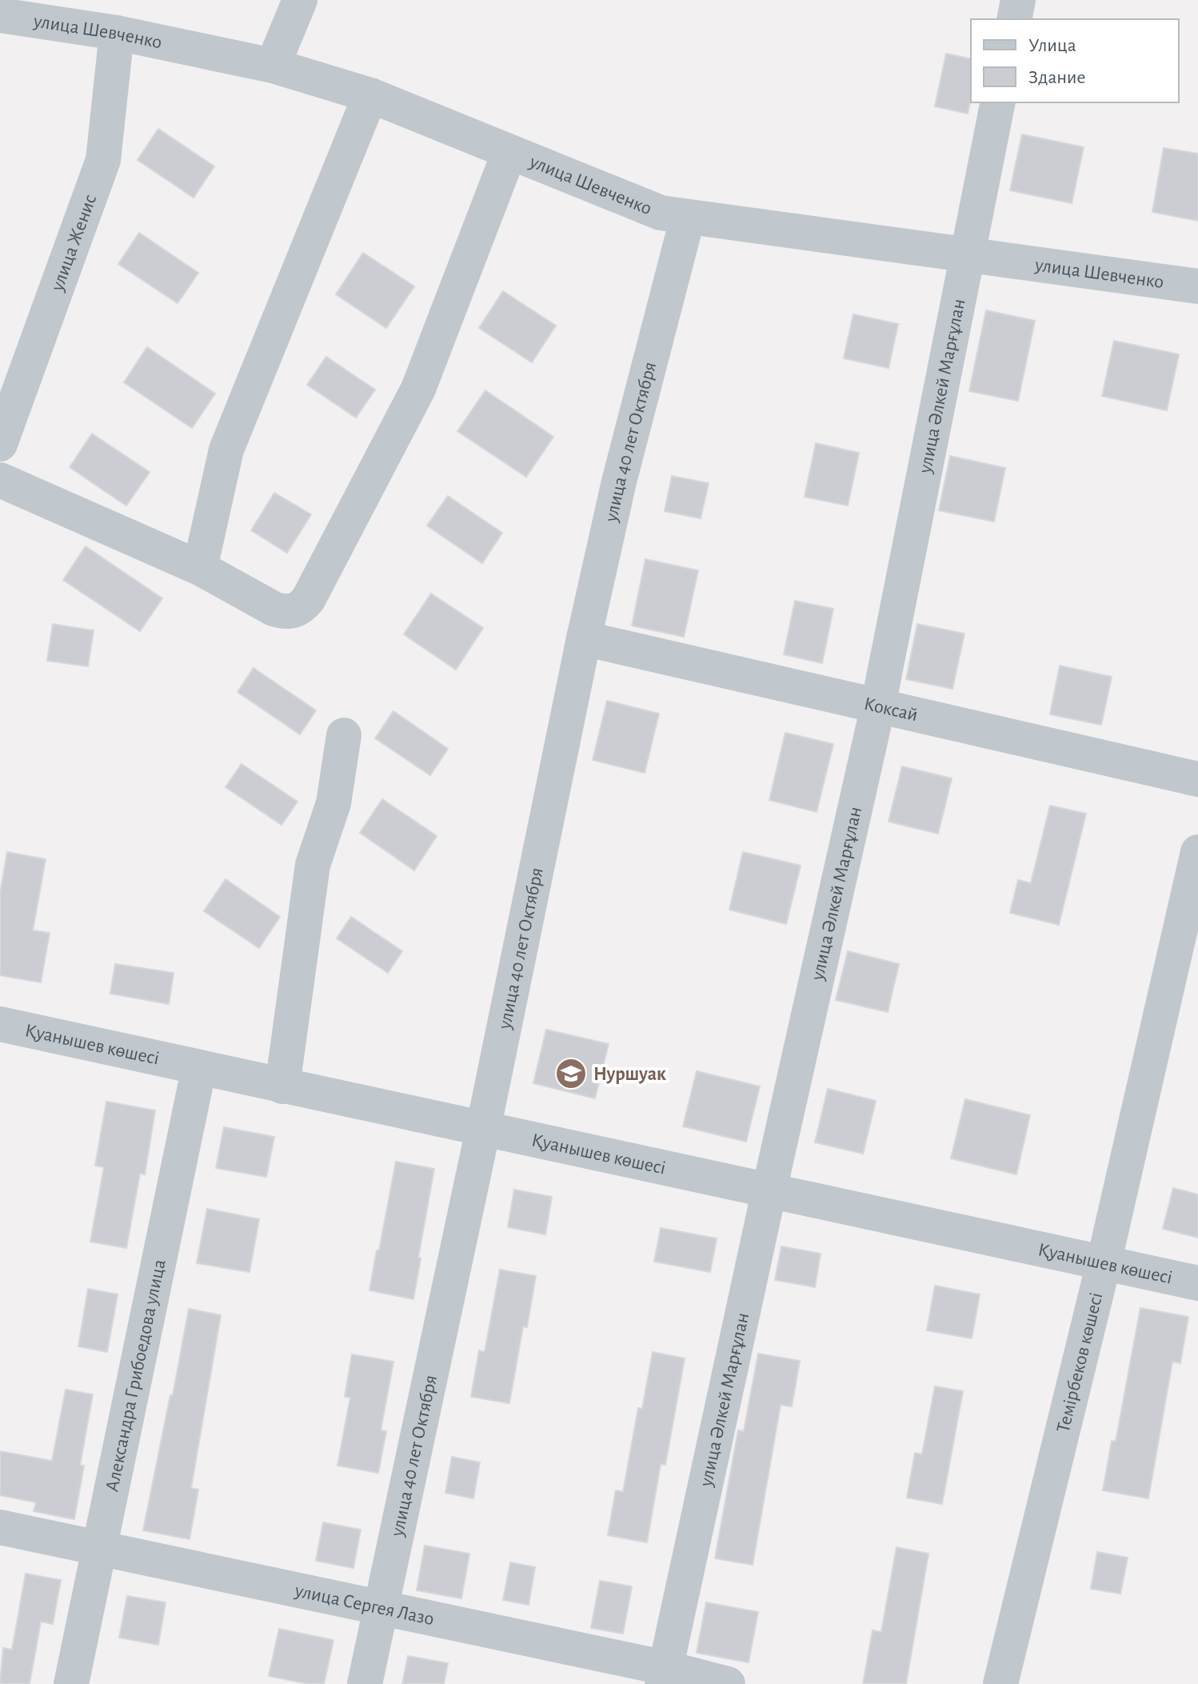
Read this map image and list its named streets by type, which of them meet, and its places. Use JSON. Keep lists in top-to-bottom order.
{
  "streets": {
    "street": [
      "улица Шевченко",
      "улица Женис",
      "улица Әлкей Марғұлан",
      "улица 40 лет Октября",
      "Коксай",
      "Қуанышев көшесі",
      "Темірбеков көшесі",
      "Александра Грибоедова улица",
      "улица Сергея Лазо"
    ]
  },
  "crossings": [
    ["улица Шевченко", "улица Женис"],
    ["улица Шевченко", "улица Әлкей Марғұлан"],
    ["улица Шевченко", "улица 40 лет Октября"],
    ["улица Әлкей Марғұлан", "Коксай"],
    ["улица Әлкей Марғұлан", "Қуанышев көшесі"],
    ["улица Әлкей Марғұлан", "улица Сергея Лазо"],
    ["улица 40 лет Октября", "Коксай"],
    ["улица 40 лет Октября", "Қуанышев көшесі"],
    ["улица 40 лет Октября", "улица Сергея Лазо"],
    ["Қуанышев көшесі", "Темірбеков көшесі"],
    ["Қуанышев көшесі", "Александра Грибоедова улица"],
    ["Александра Грибоедова улица", "улица Сергея Лазо"]
  ],
  "places": {
    "school or university": ["Нуршуак"]
  },
  "legend": ["Улица", "Здание"]
}
